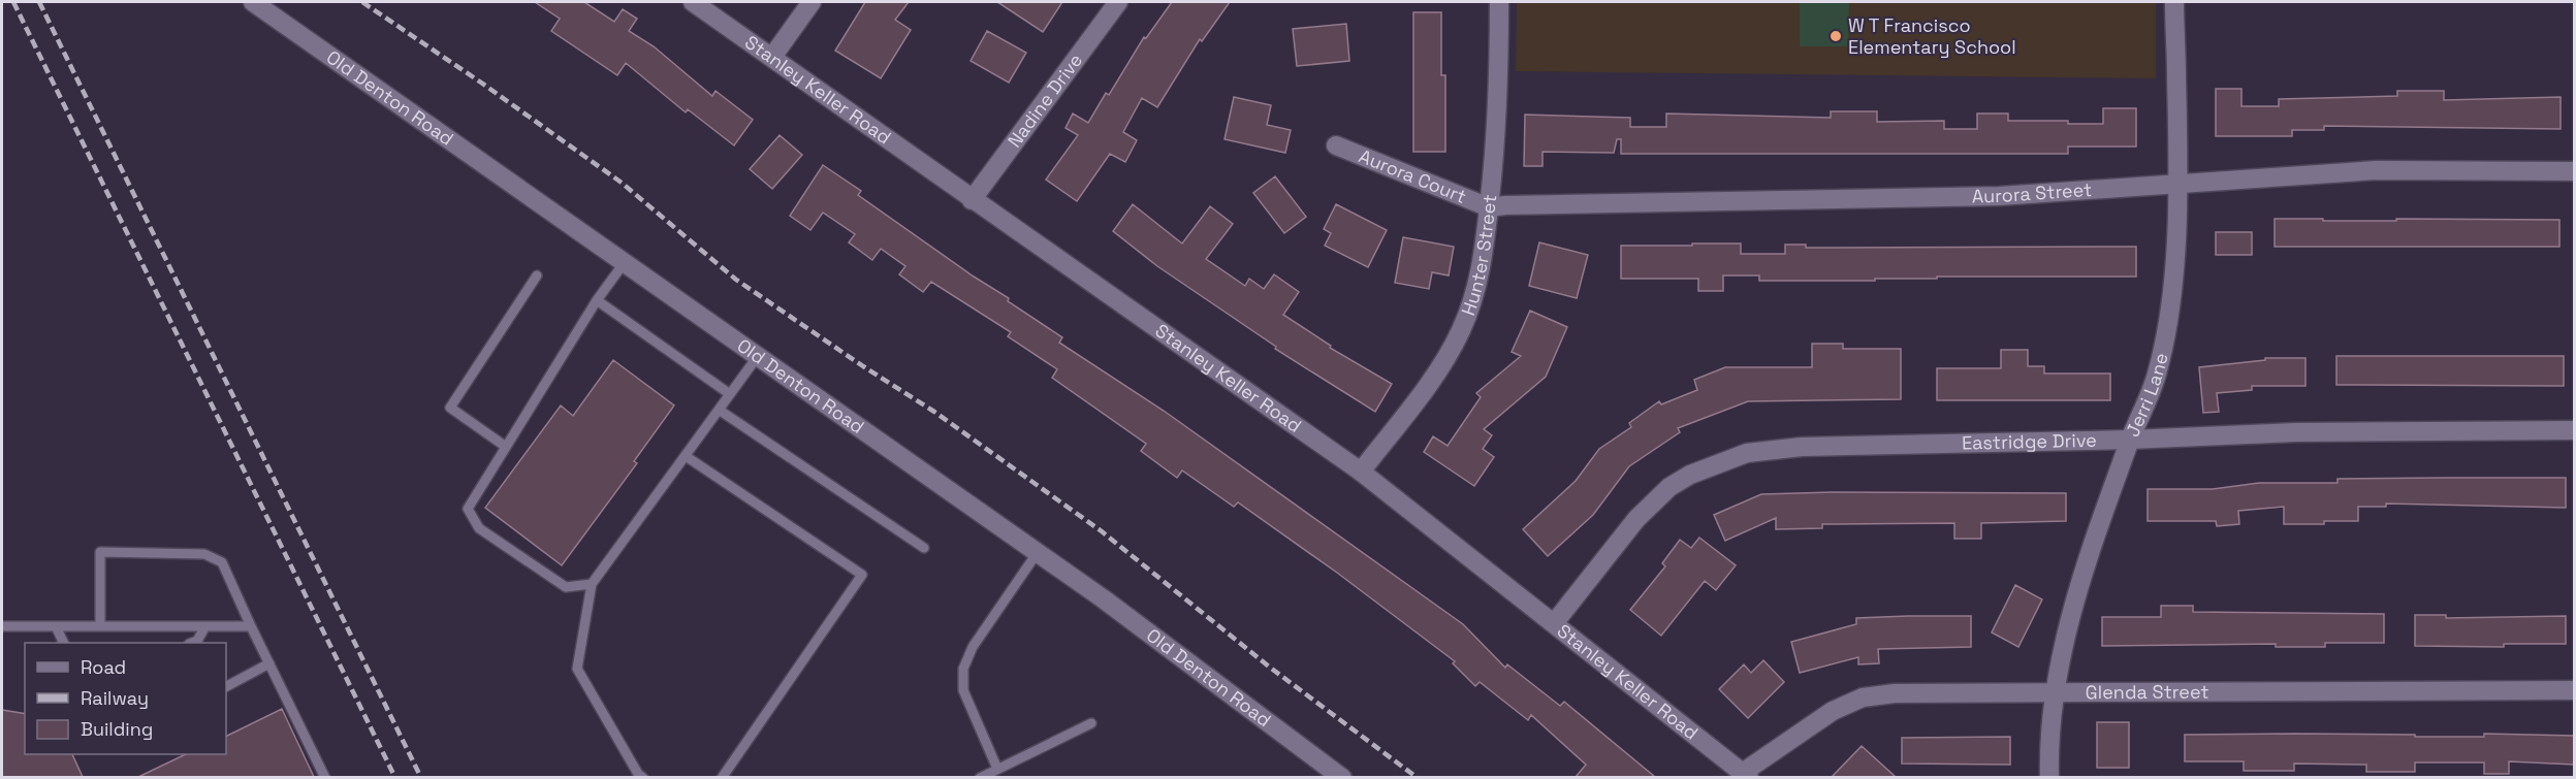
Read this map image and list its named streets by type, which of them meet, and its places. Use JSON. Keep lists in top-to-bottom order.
{
  "streets": {
    "street": [
      "Stanley Keller Road",
      "Old Denton Road",
      "Nadine Drive",
      "Aurora Court",
      "Aurora Street",
      "Hunter Street",
      "Jerri Lane",
      "Eastridge Drive",
      "Glenda Street"
    ]
  },
  "crossings": [
    ["Stanley Keller Road", "Nadine Drive"],
    ["Stanley Keller Road", "Hunter Street"],
    ["Stanley Keller Road", "Eastridge Drive"],
    ["Stanley Keller Road", "Glenda Street"],
    ["Aurora Court", "Aurora Street"],
    ["Aurora Court", "Hunter Street"],
    ["Aurora Street", "Hunter Street"],
    ["Aurora Street", "Jerri Lane"],
    ["Jerri Lane", "Eastridge Drive"],
    ["Jerri Lane", "Glenda Street"]
  ],
  "places": ["W T Francisco Elementary School"],
  "legend": ["Road", "Railway", "Building"]
}
